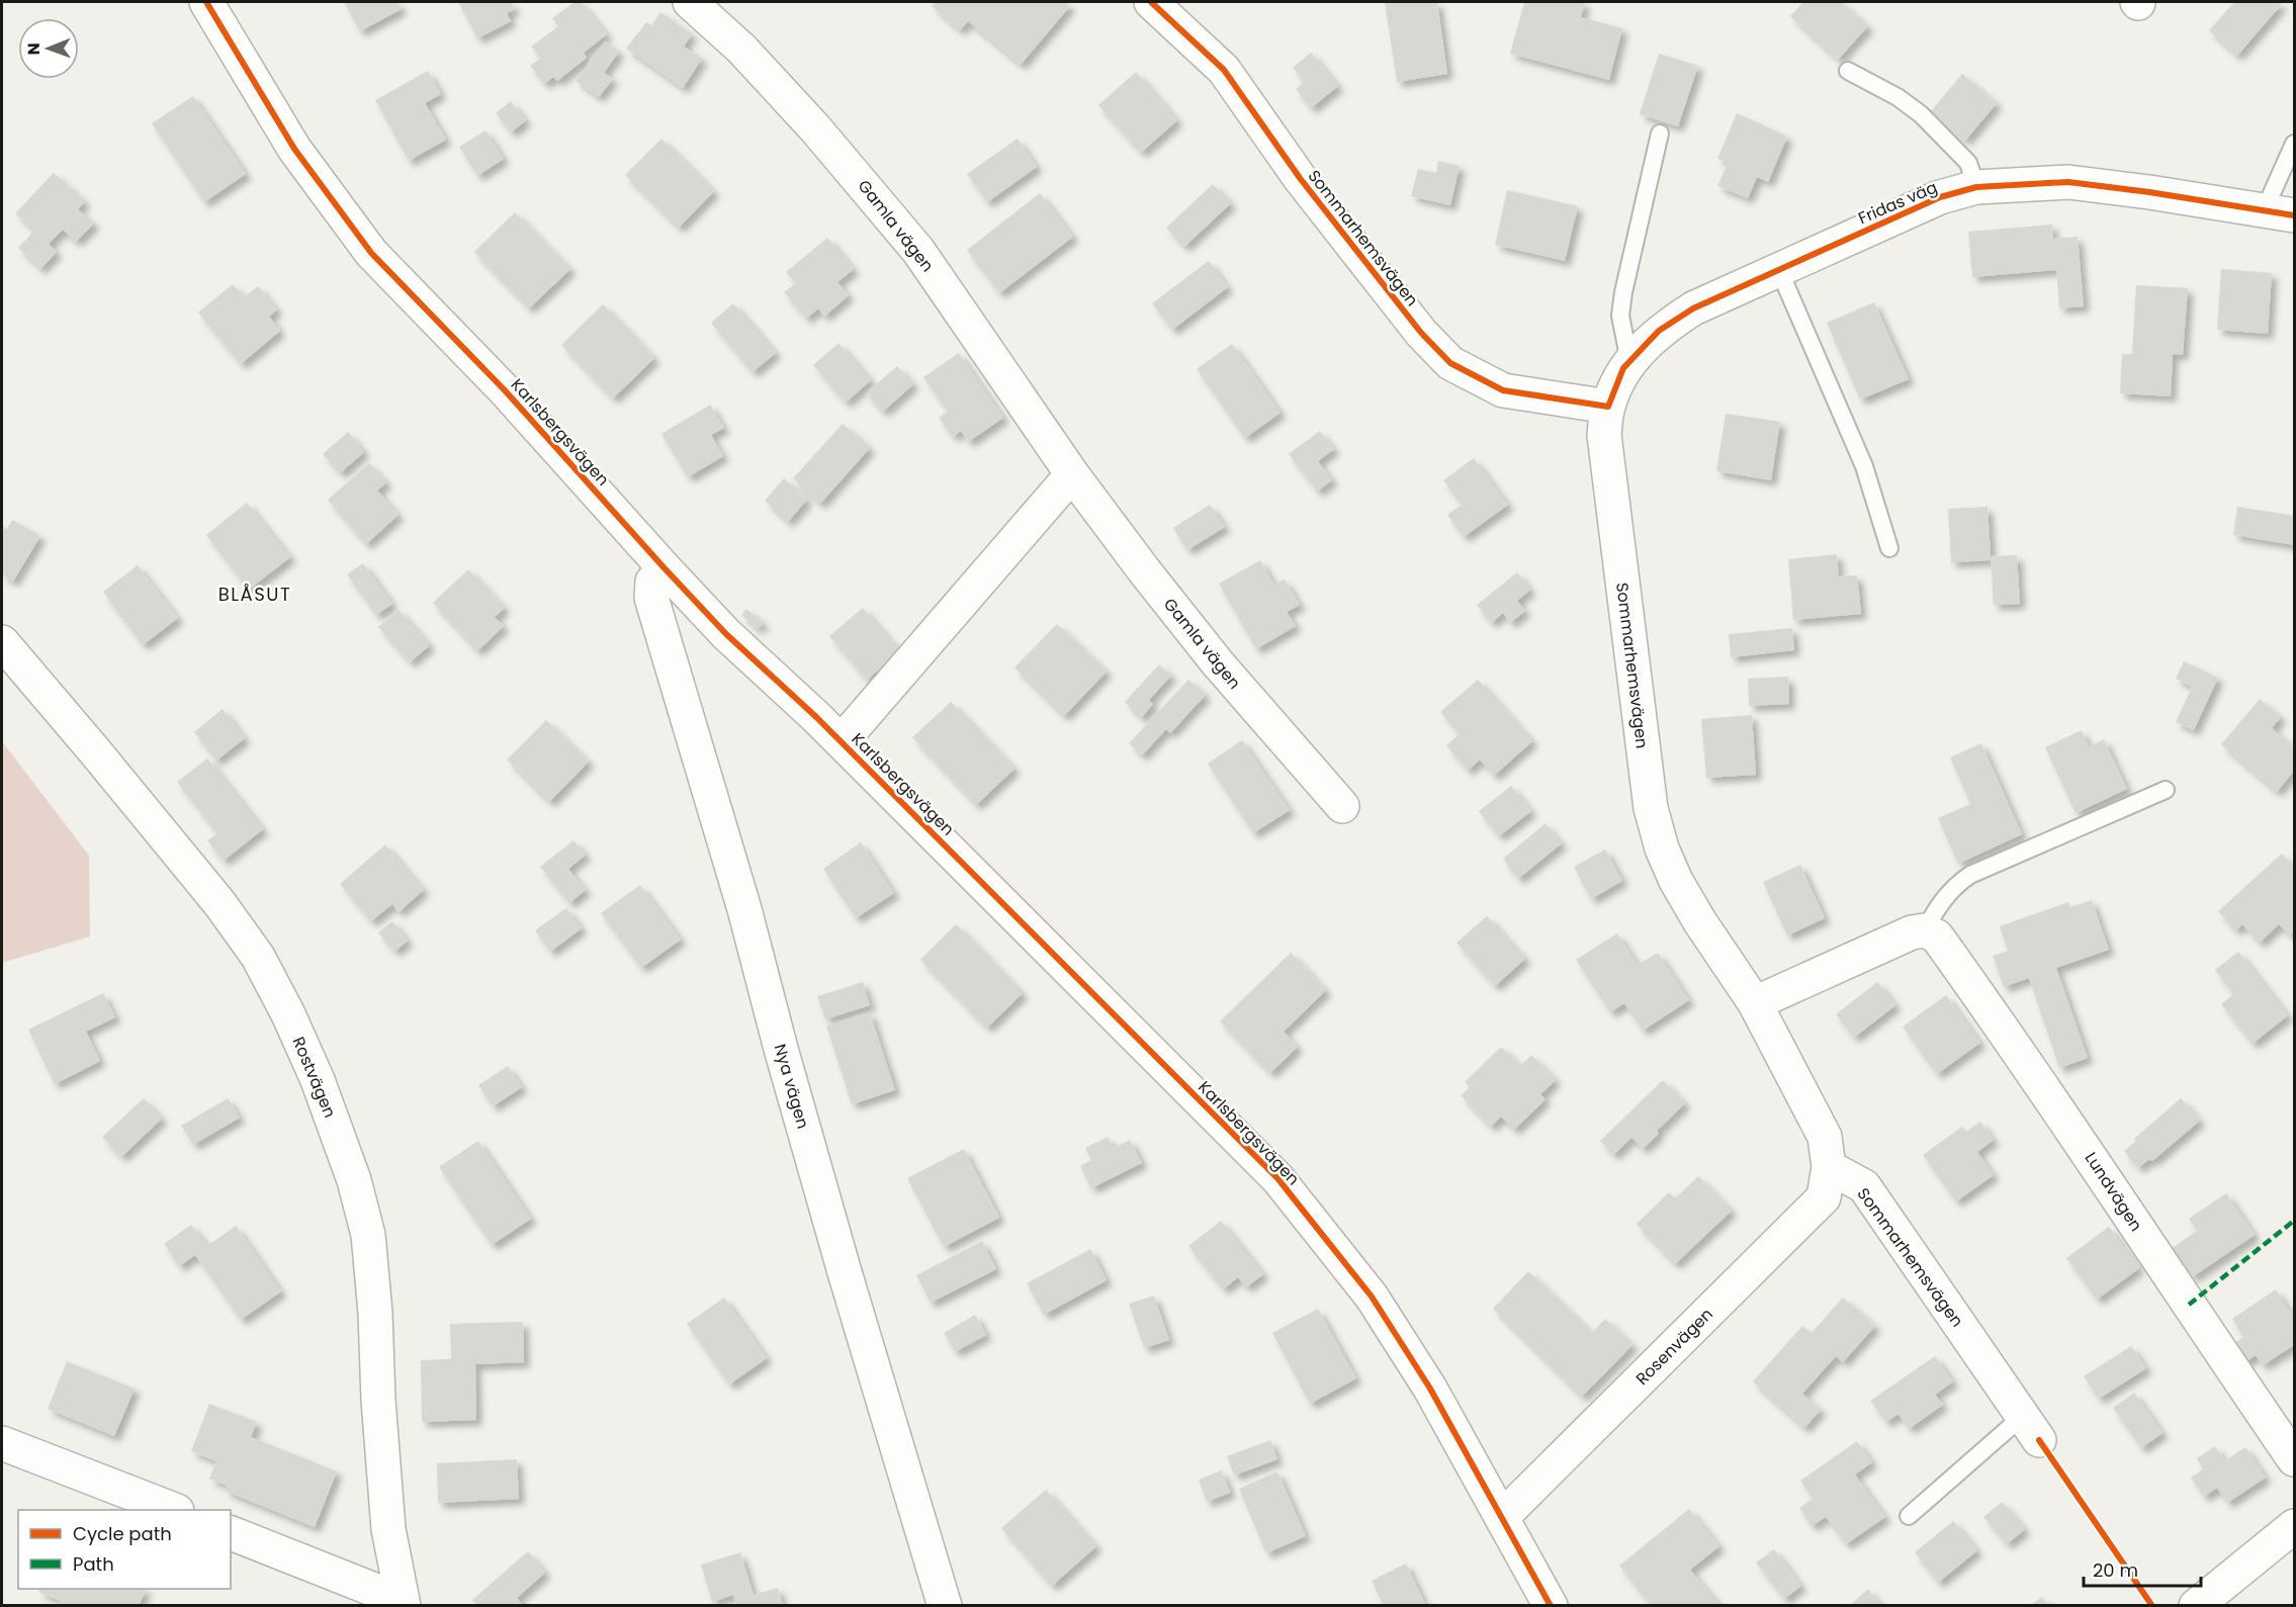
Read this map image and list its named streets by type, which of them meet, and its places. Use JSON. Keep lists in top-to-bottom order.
{
  "streets": {
    "street": [
      "Fridas väg",
      "Gamla vägen",
      "Sommarhemsvägen",
      "Karlsbergsvägen",
      "Rostvägen",
      "Nya vägen",
      "Lundvägen",
      "Rosenvägen"
    ]
  },
  "crossings": [
    ["Fridas väg", "Sommarhemsvägen"],
    ["Sommarhemsvägen", "Rosenvägen"],
    ["Karlsbergsvägen", "Nya vägen"],
    ["Karlsbergsvägen", "Rosenvägen"]
  ],
  "districts": ["BLÅSUT"],
  "legend": ["Cycle path", "Path"],
  "scale_bar": "20 m",
  "north": "left"
}
